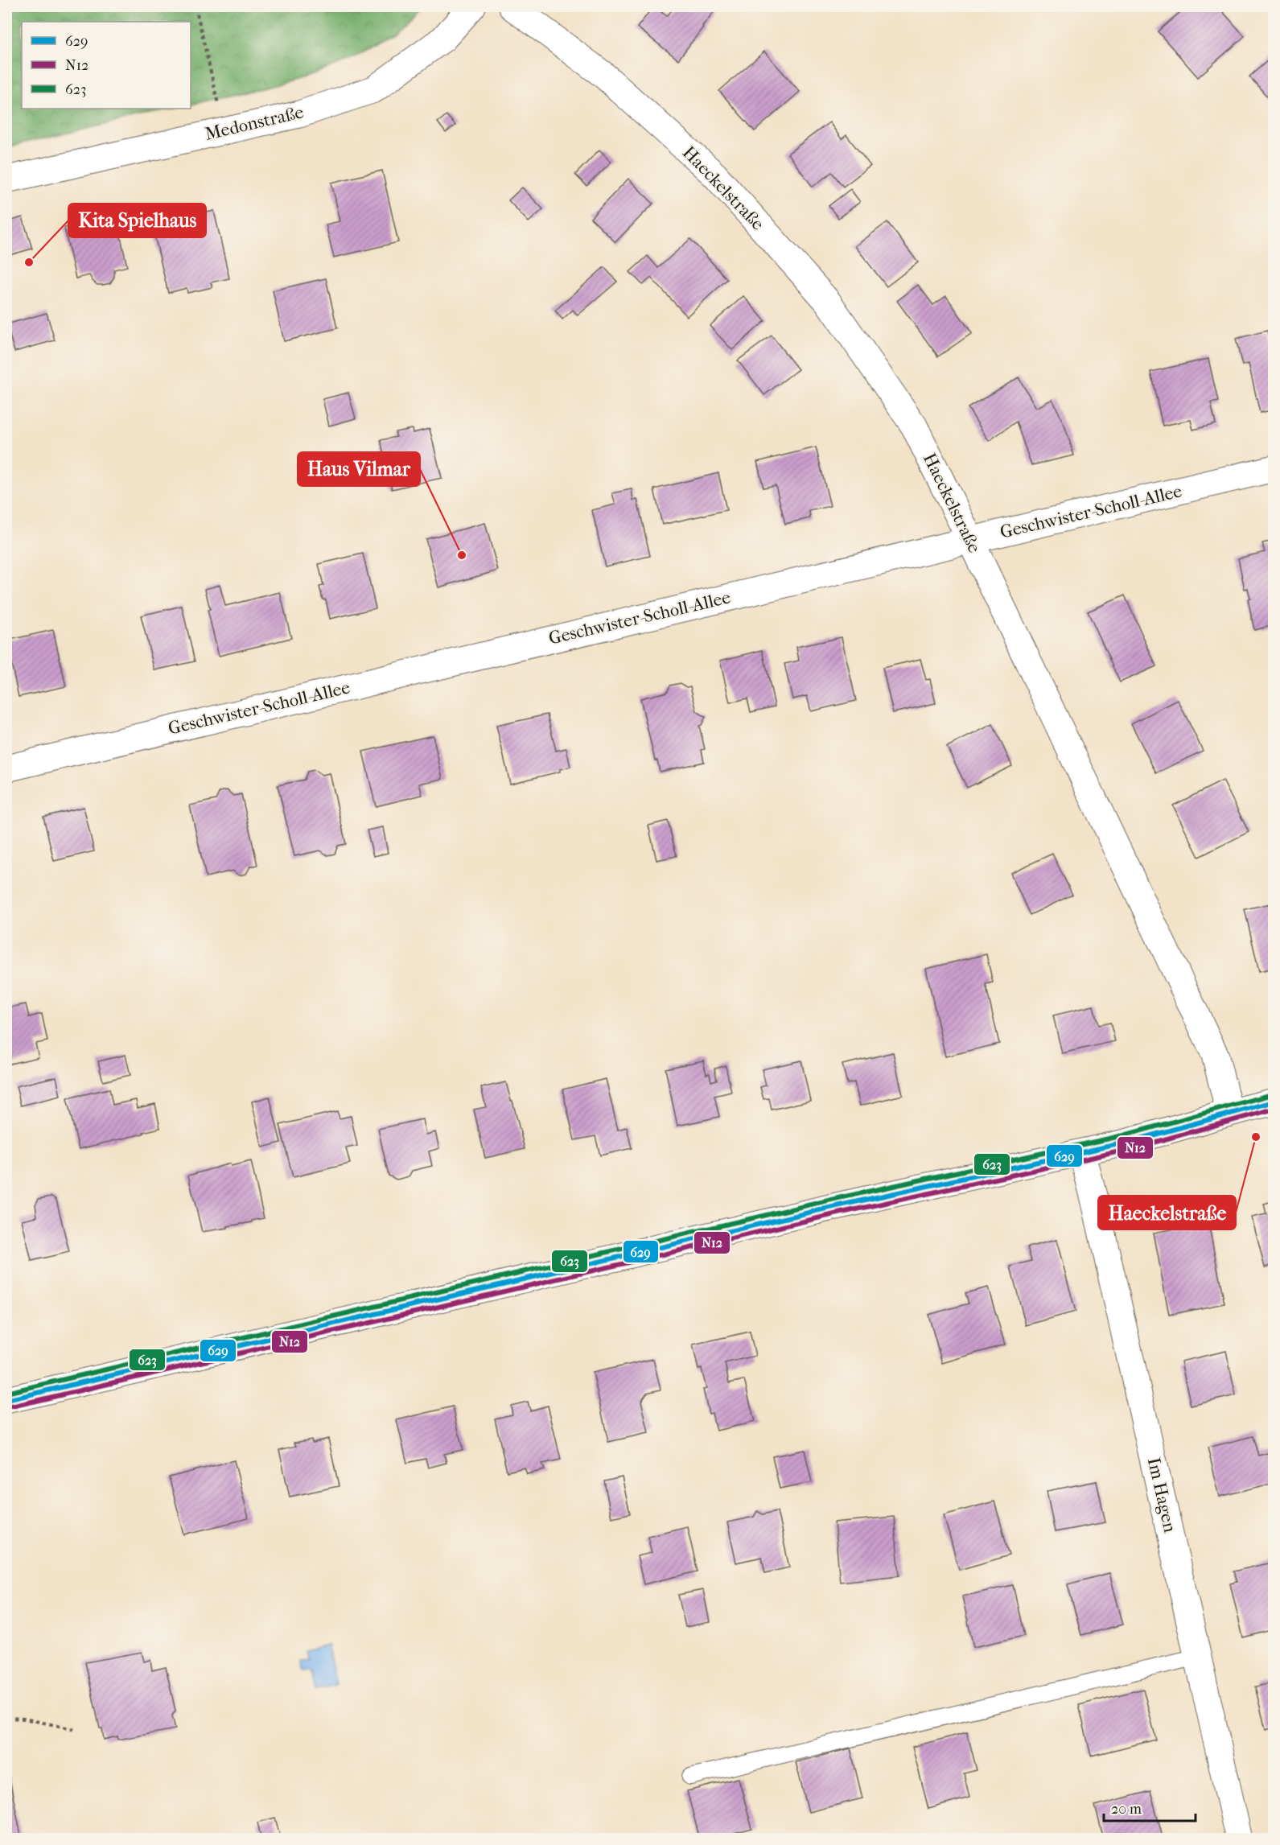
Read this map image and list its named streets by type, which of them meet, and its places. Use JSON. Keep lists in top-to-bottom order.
{
  "streets": {
    "street": [
      "Medonstraße",
      "Haeckelstraße",
      "Geschwister-Scholl-Allee",
      "Im Hagen"
    ]
  },
  "crossings": [
    ["Haeckelstraße", "Geschwister-Scholl-Allee"]
  ],
  "places": ["Kita Spielhaus", "Haus Vilmar", "Haeckelstraße"],
  "lines": ["transit line 623", "transit line 629", "transit line N12"],
  "legend": ["629", "N12", "623"],
  "scale_bar": "20 m"
}
